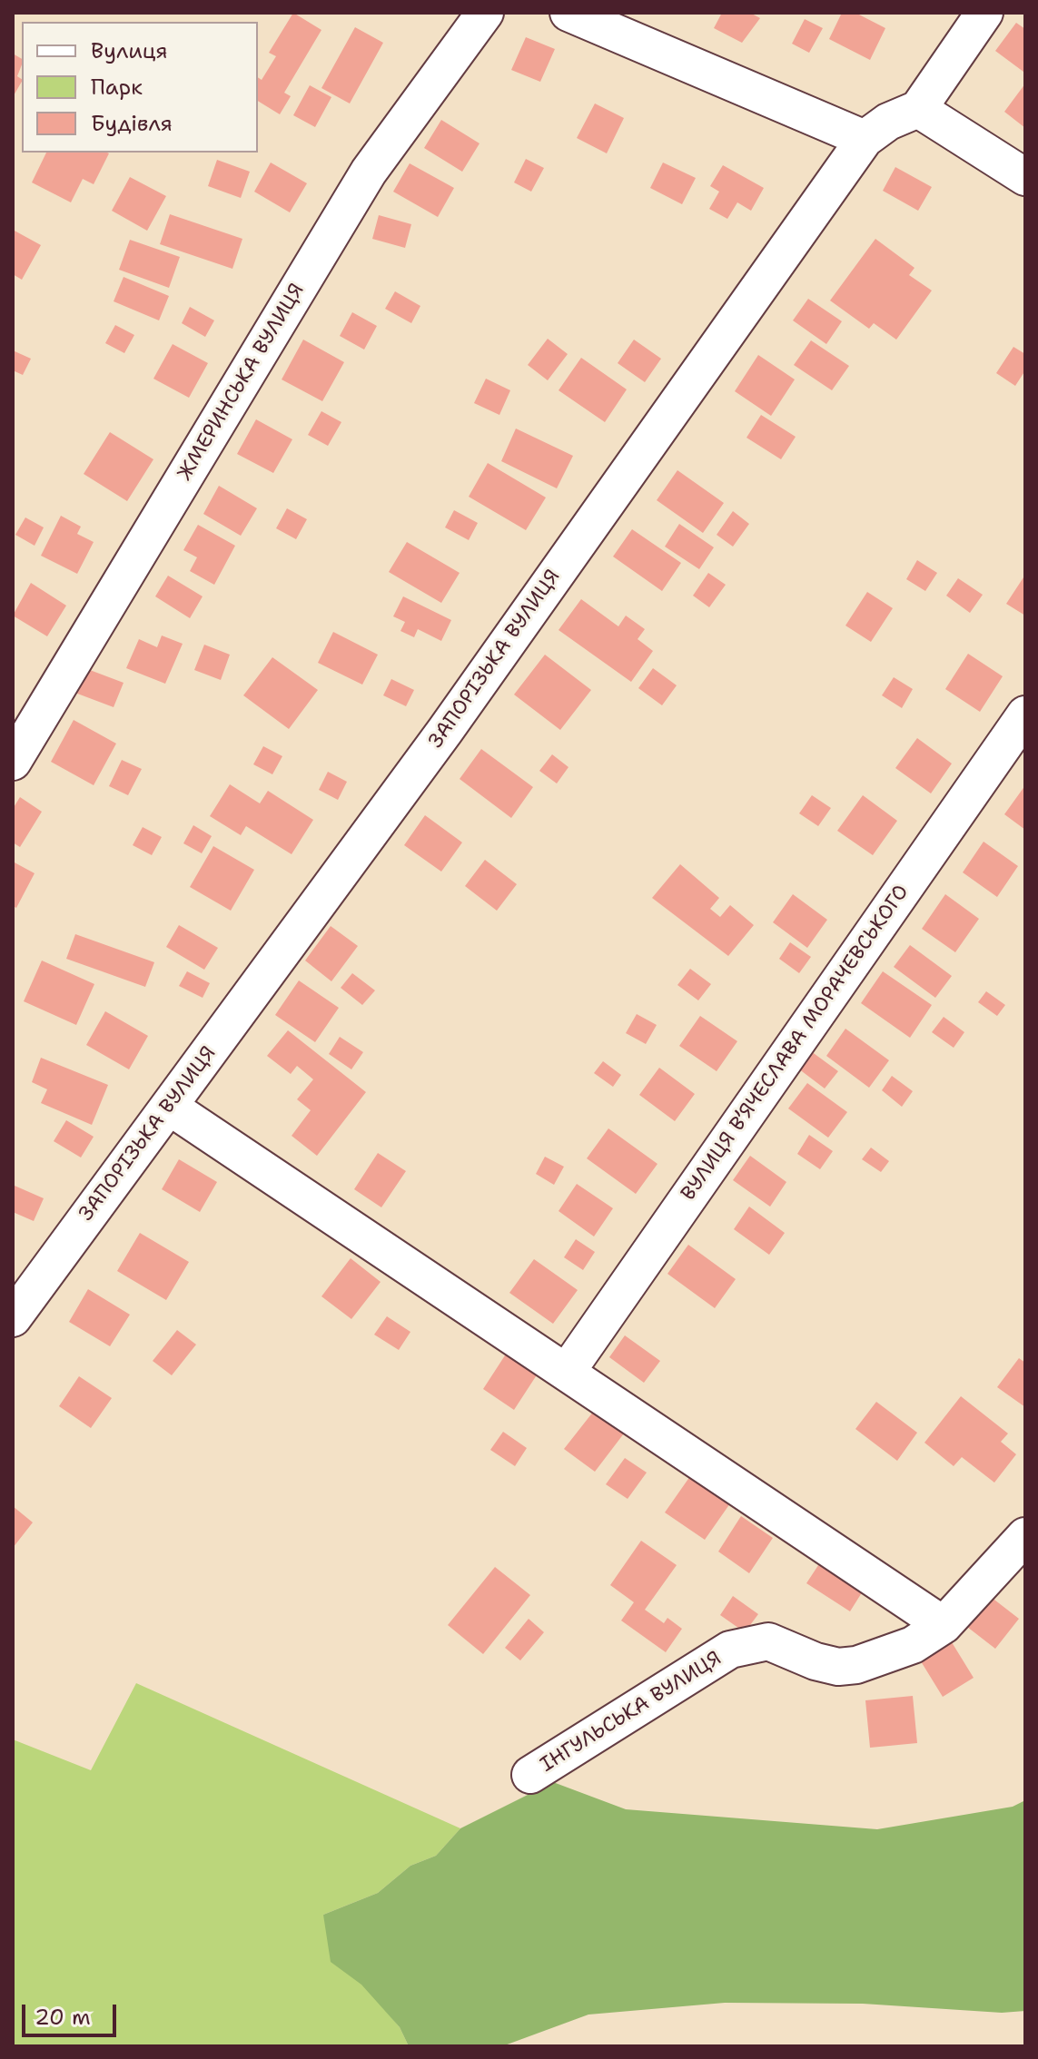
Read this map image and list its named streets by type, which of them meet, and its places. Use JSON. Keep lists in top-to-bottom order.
{
  "streets": {
    "street": [
      "ЖМЕРИНСЬКА ВУЛИЦЯ",
      "ЗАПОРІЗЬКА ВУЛИЦЯ",
      "ВУЛИЦЯ В’ЯЧЕСЛАВА МОРАЧЕВСЬКОГО",
      "ІНГУЛЬСЬКА ВУЛИЦЯ"
    ]
  },
  "legend": ["Вулиця", "Парк", "Будівля"],
  "scale_bar": "20 m"
}
